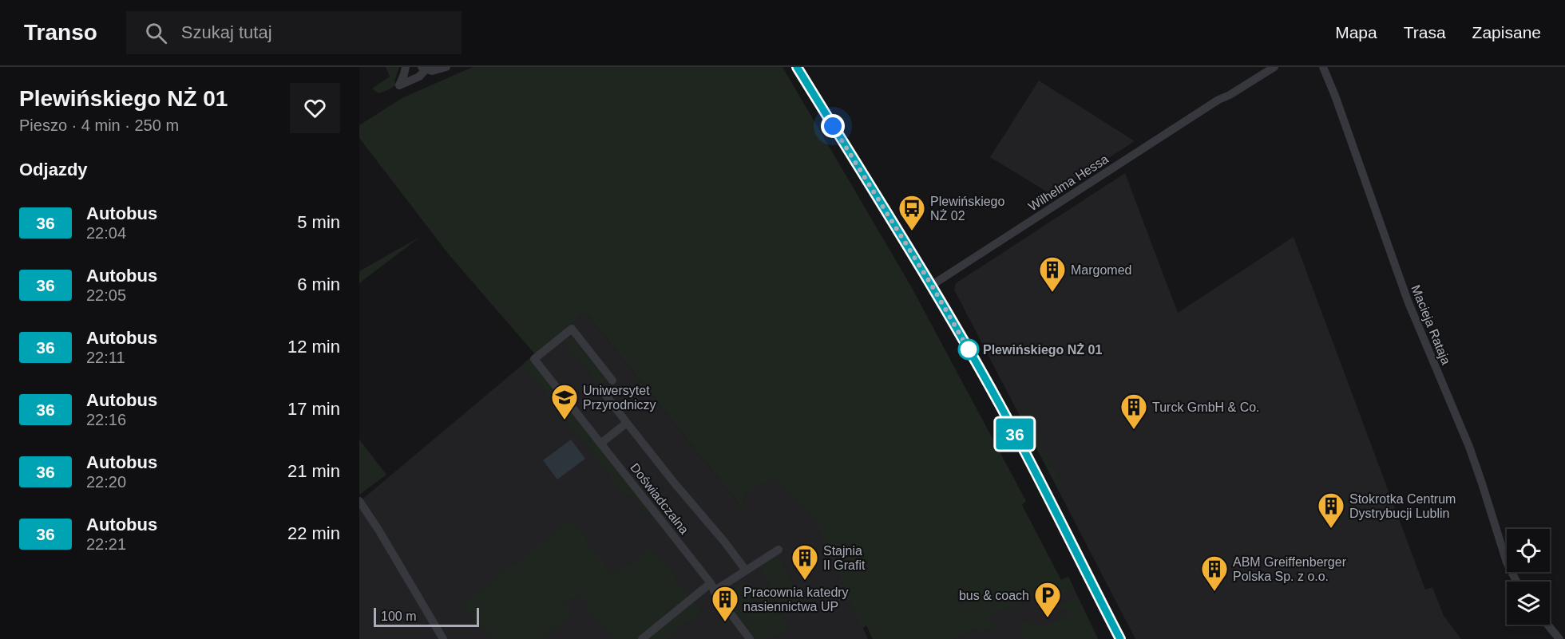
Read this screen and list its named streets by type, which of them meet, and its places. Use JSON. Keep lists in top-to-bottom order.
{
  "streets": {
    "street": ["Wilhelma Hessa", "Macieja Rataja", "Doświadczalna"]
  },
  "places": {
    "bus stop": ["Plewińskiego NŻ 02"],
    "building": [
      "Margomed",
      "Turck GmbH & Co.",
      "Stokrotka Centrum Dystrybucji Lublin",
      "Stajnia II Grafit",
      "ABM Greiffenberger Polska Sp. z o.o.",
      "Pracownia katedry nasiennictwa UP"
    ],
    "other": ["Plewińskiego NŻ 01"],
    "school or university": ["Uniwersytet Przyrodniczy"],
    "parking": ["bus & coach"]
  },
  "lines": ["bus line 36"],
  "scale_bar": "100 m",
  "page": {
    "header": "Transo",
    "search": "Szukaj tutaj",
    "nav": ["Mapa", "Trasa", "Zapisane"],
    "heading": [
      ["Plewińskiego NŻ 01", "Pieszo · 4 min · 250 m"],
      "Odjazdy"
    ],
    "on_map": "36",
    "list": [
      {
        "mark": "36",
        "name": "Autobus",
        "note": "22:04",
        "value": "5 min"
      },
      {
        "mark": "36",
        "name": "Autobus",
        "note": "22:05",
        "value": "6 min"
      },
      {
        "mark": "36",
        "name": "Autobus",
        "note": "22:11",
        "value": "12 min"
      },
      {
        "mark": "36",
        "name": "Autobus",
        "note": "22:16",
        "value": "17 min"
      },
      {
        "mark": "36",
        "name": "Autobus",
        "note": "22:20",
        "value": "21 min"
      },
      {
        "mark": "36",
        "name": "Autobus",
        "note": "22:21",
        "value": "22 min"
      }
    ],
    "scale": "100 m"
  }
}
